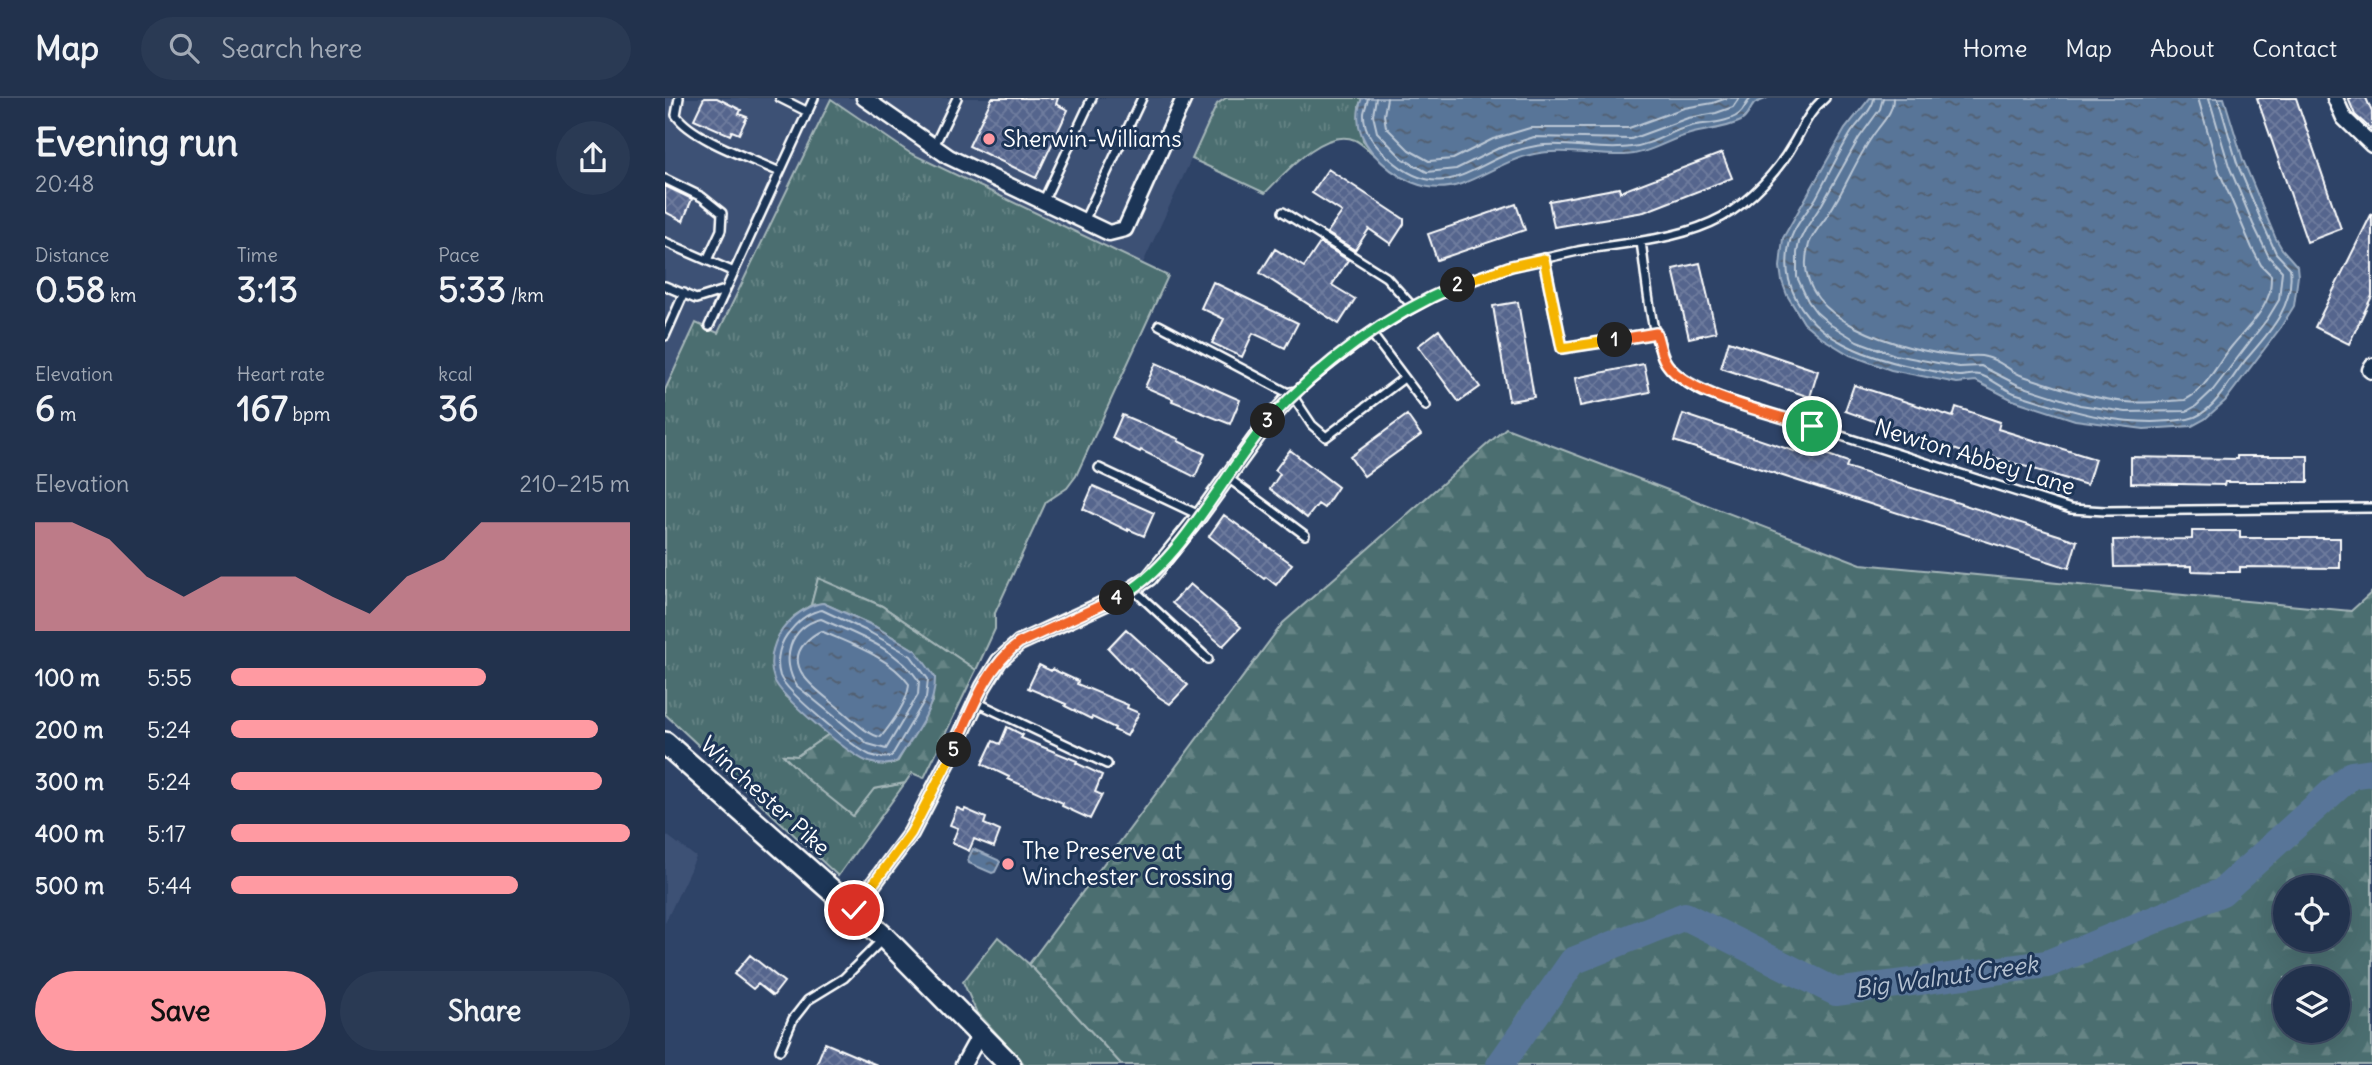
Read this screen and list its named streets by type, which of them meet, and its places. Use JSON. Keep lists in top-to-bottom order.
{
  "streets": {
    "main road": ["Winchester Pike"],
    "lane": ["Newton Abbey Lane"]
  },
  "water": ["Big Walnut Creek"],
  "places": ["Sherwin-Williams", "The Preserve at Winchester Crossing"],
  "page": {
    "header": "Map",
    "search": "Search here",
    "nav": [
      "Home",
      "Map",
      "About",
      "Contact"
    ],
    "heading": ["Evening run", "20:48"],
    "stats": [
      ["Distance", "0.58 km"],
      ["Time", "3:13"],
      ["Pace", "5:33 /km"],
      ["Elevation", "6 m"],
      ["Heart rate", "167 bpm"],
      ["kcal", "36"]
    ],
    "pins": [
      "2",
      "1",
      "3",
      "4",
      "5"
    ],
    "chart": ["Elevation", "210–215 m"],
    "list": [
      {
        "name": "100 m",
        "note": "5:55"
      },
      {
        "name": "200 m",
        "note": "5:24"
      },
      {
        "name": "300 m",
        "note": "5:24"
      },
      {
        "name": "400 m",
        "note": "5:17"
      },
      {
        "name": "500 m",
        "note": "5:44"
      }
    ],
    "buttons": ["Save", "Share"]
  }
}
